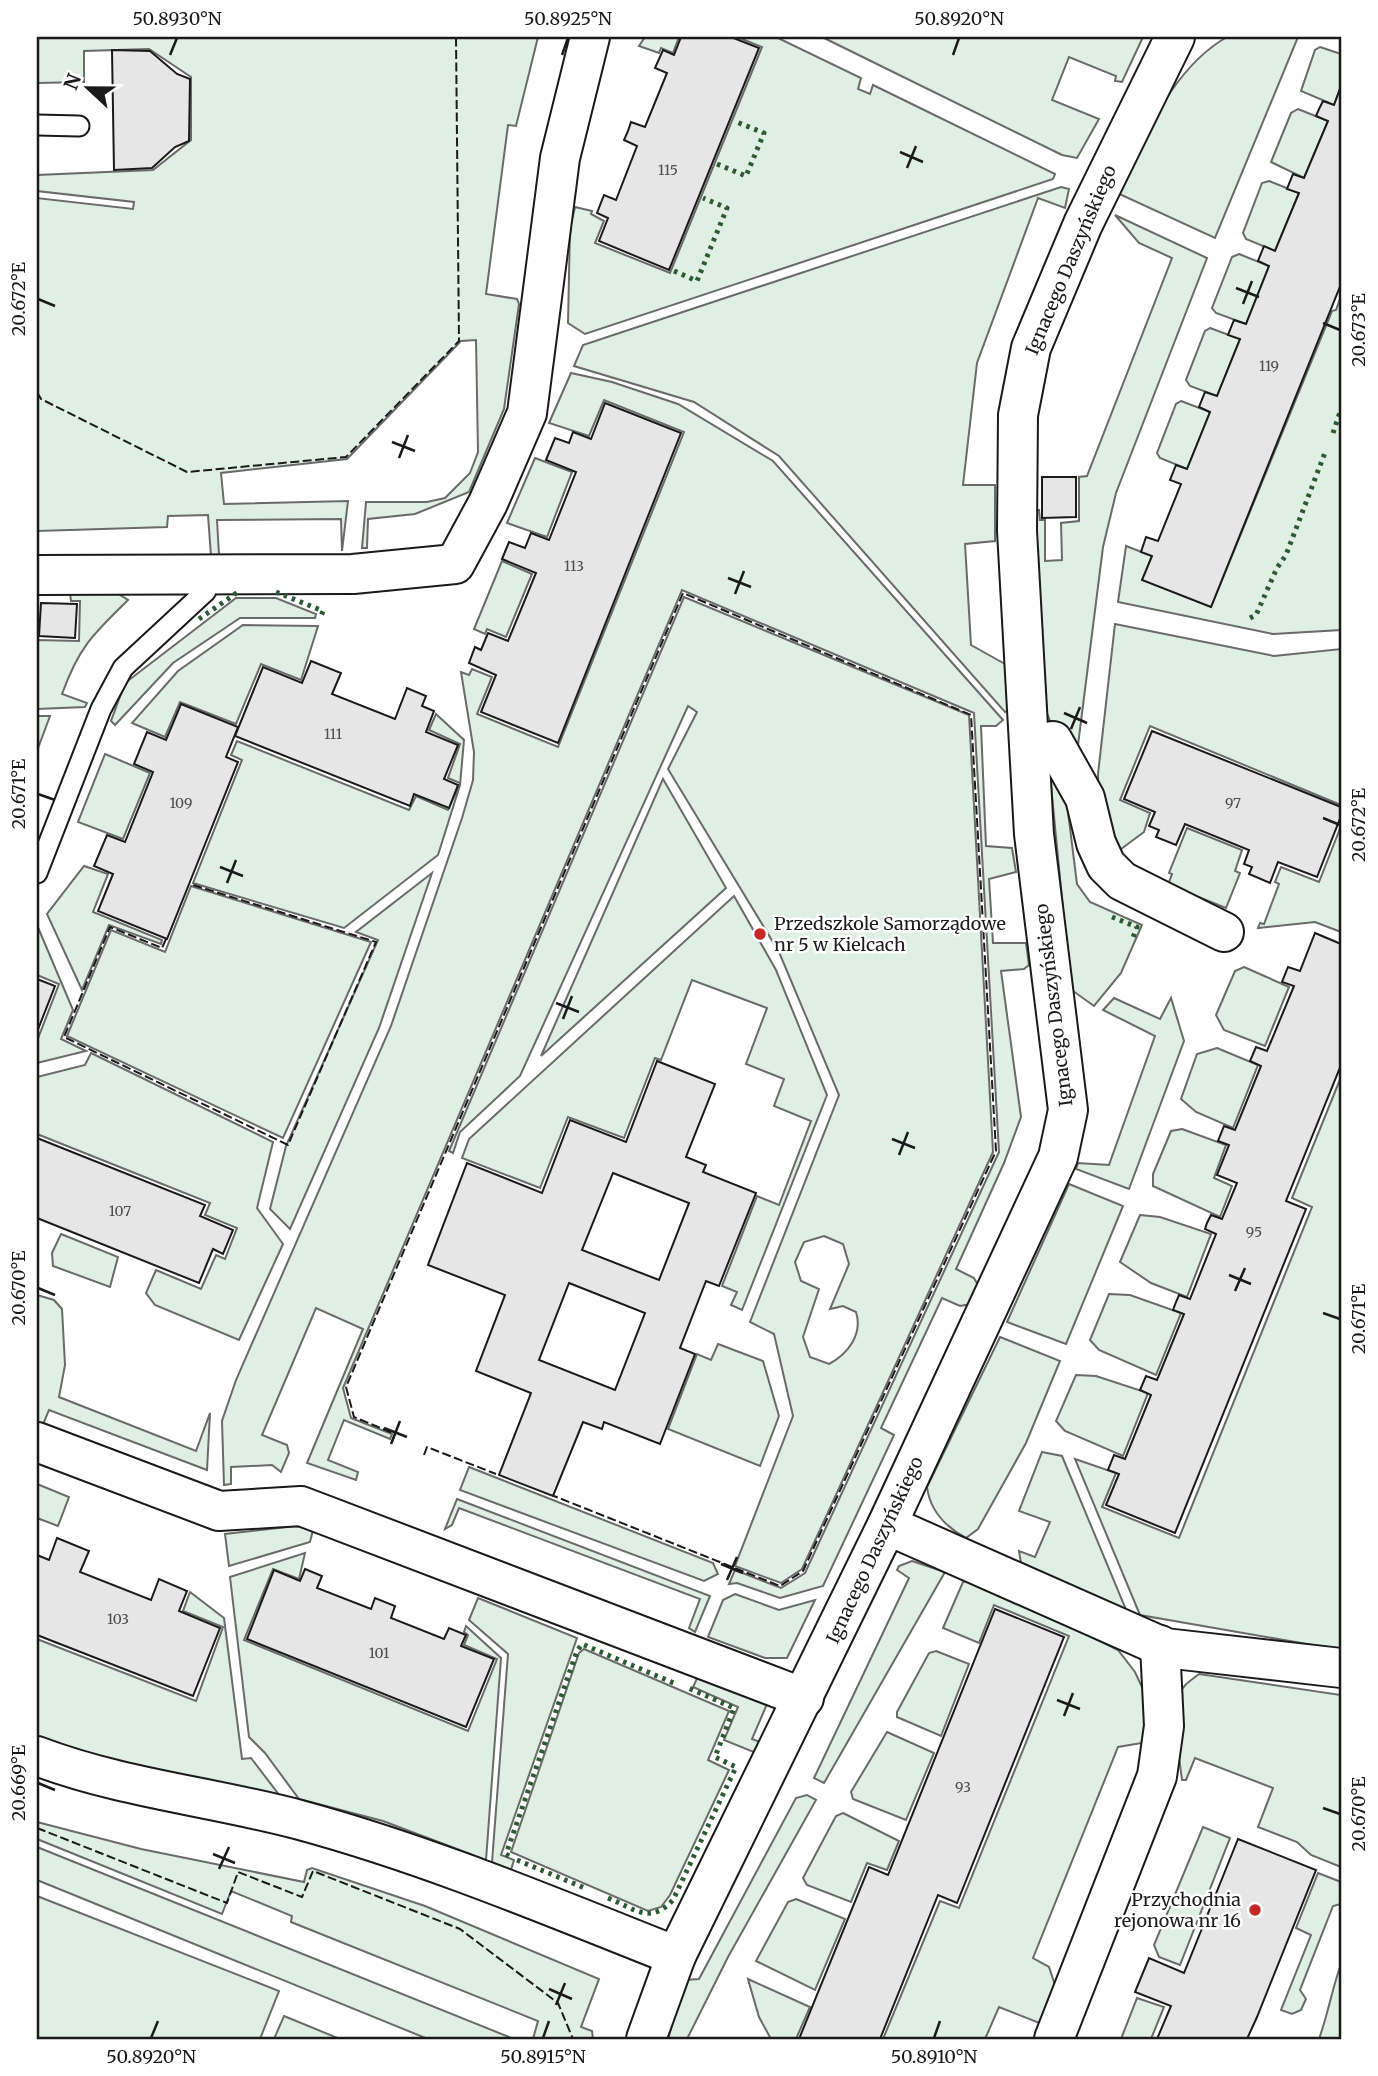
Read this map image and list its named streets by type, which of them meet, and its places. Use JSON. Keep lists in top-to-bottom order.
{
  "streets": {
    "street": ["Ignacego Daszyńskiego"]
  },
  "places": ["Przedszkole Samorządowe nr 5 w Kielcach", "Przychodnia rejonowa nr 16"],
  "house_numbers": [
    "115",
    "119",
    "113",
    "111",
    "109",
    "97",
    "107",
    "95",
    "103",
    "101",
    "93"
  ],
  "north": "left",
  "coordinates": [
    "50.8930°N",
    "50.8925°N",
    "50.8920°N",
    "20.672°E",
    "20.673°E",
    "20.671°E",
    "20.670°E",
    "20.669°E",
    "50.8915°N",
    "50.8910°N"
  ]
}
